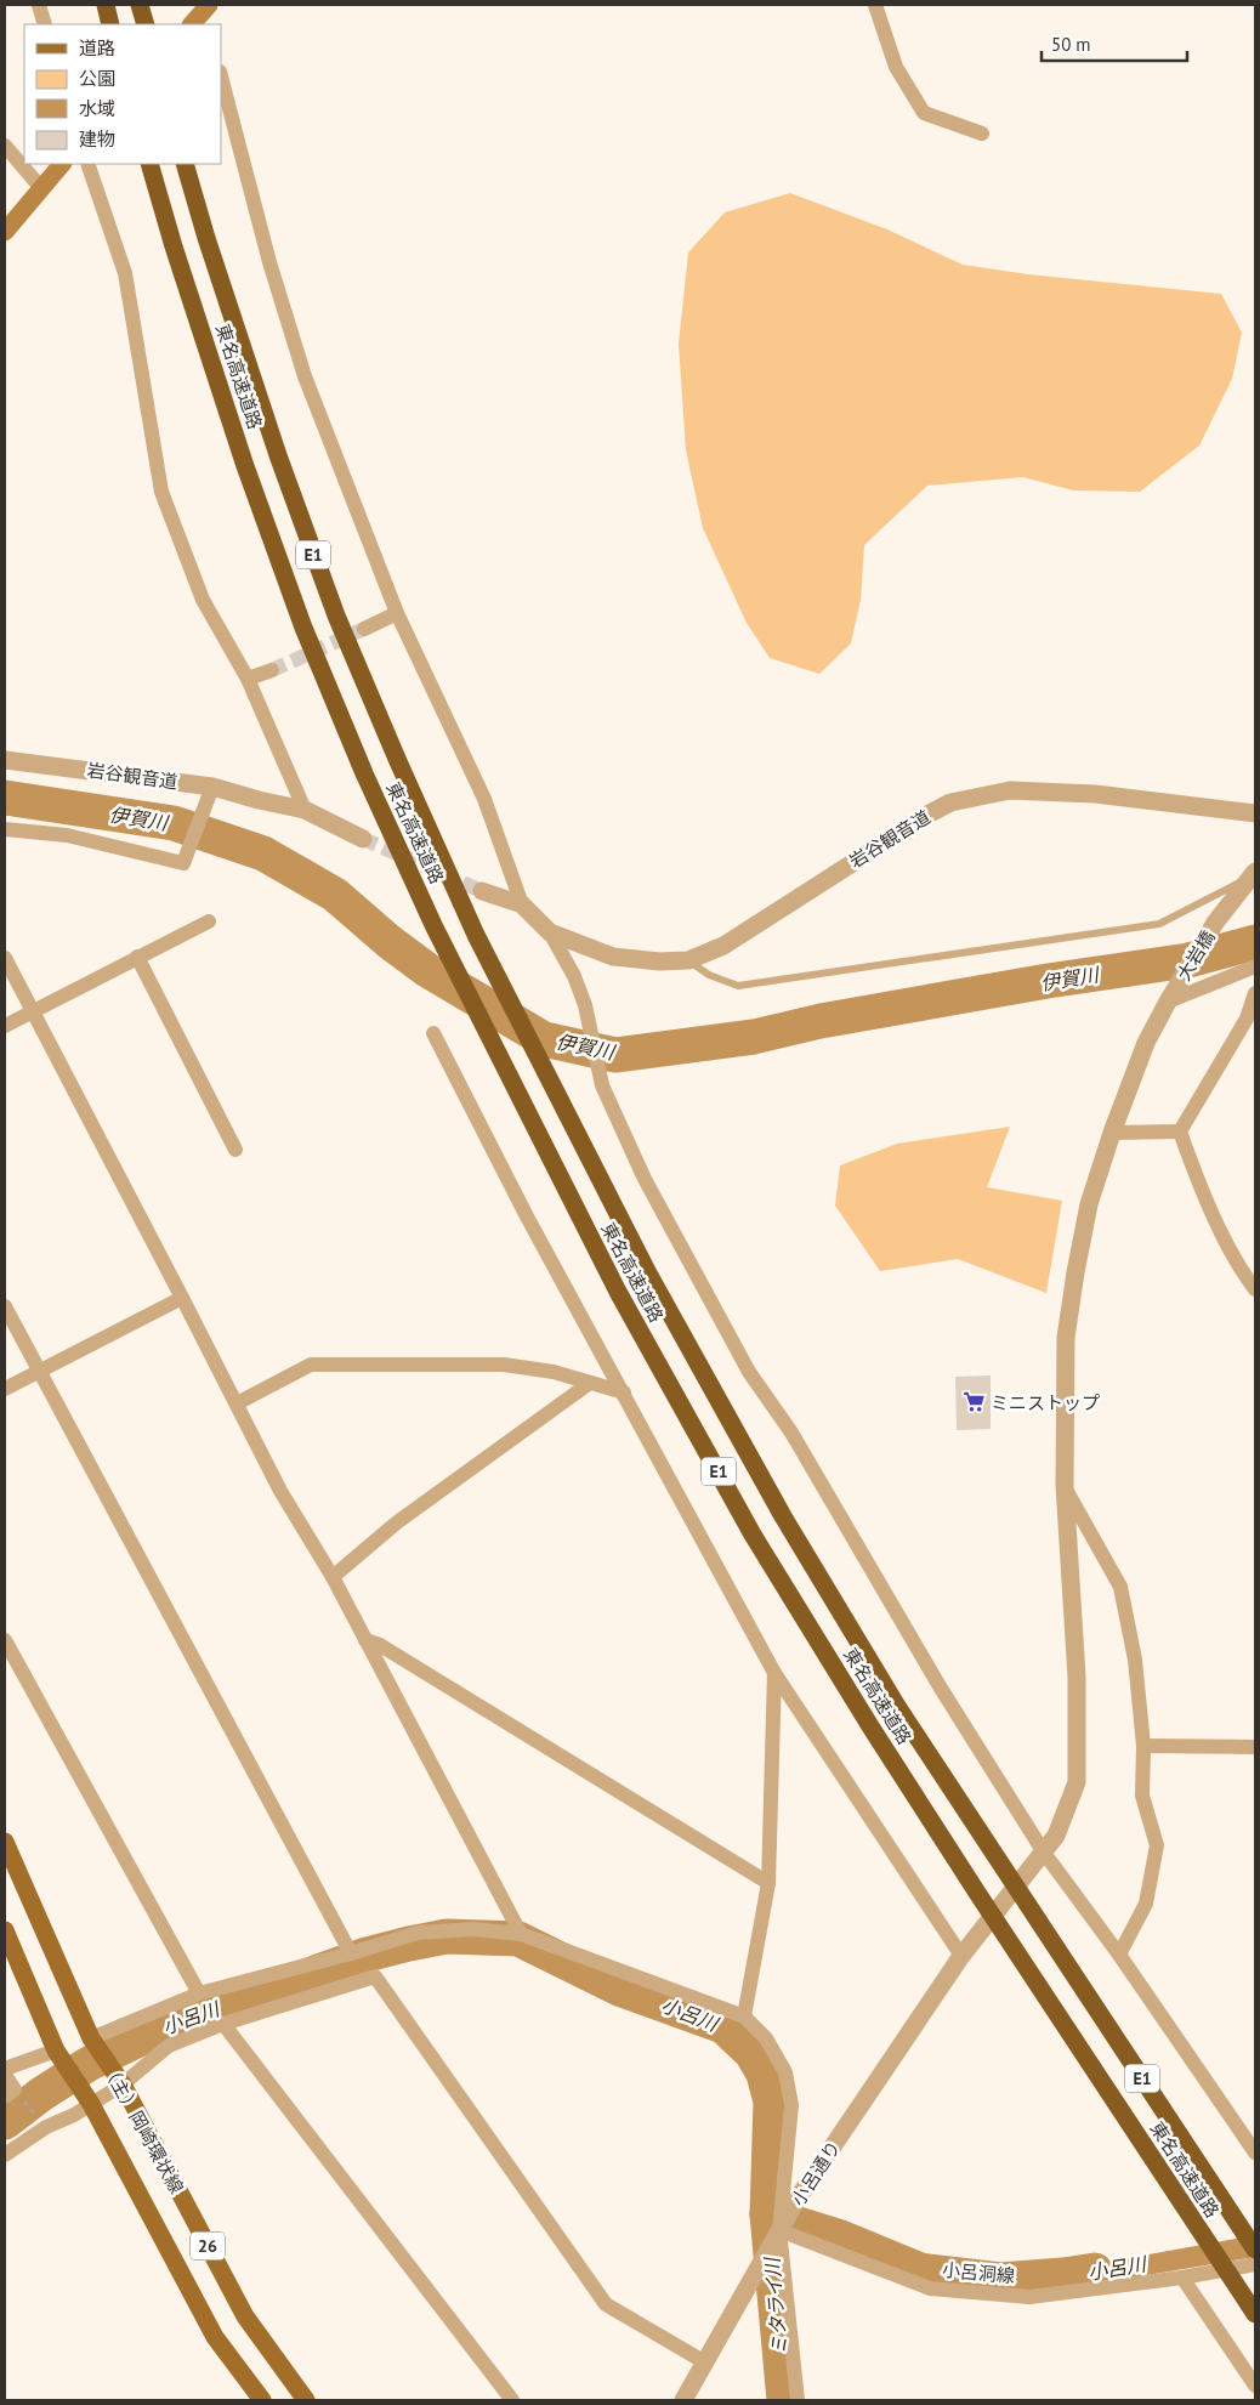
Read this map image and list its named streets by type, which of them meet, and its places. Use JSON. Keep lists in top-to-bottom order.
{
  "streets": {
    "highway": ["東名高速道路", "E1"],
    "main road": ["（主）岡崎環状線", "26"],
    "street": [
      "岩谷観音道",
      "大岩橋",
      "小呂通り",
      "小呂洞線"
    ]
  },
  "crossings": [
    ["大岩橋", "小呂通り"],
    ["小呂通り", "小呂洞線"]
  ],
  "water": ["伊賀川", "小呂川", "ミタライ川"],
  "places": {
    "supermarket": ["ミニストップ"]
  },
  "legend": [
    "道路",
    "公園",
    "水域",
    "建物"
  ],
  "scale_bar": "50 m"
}
